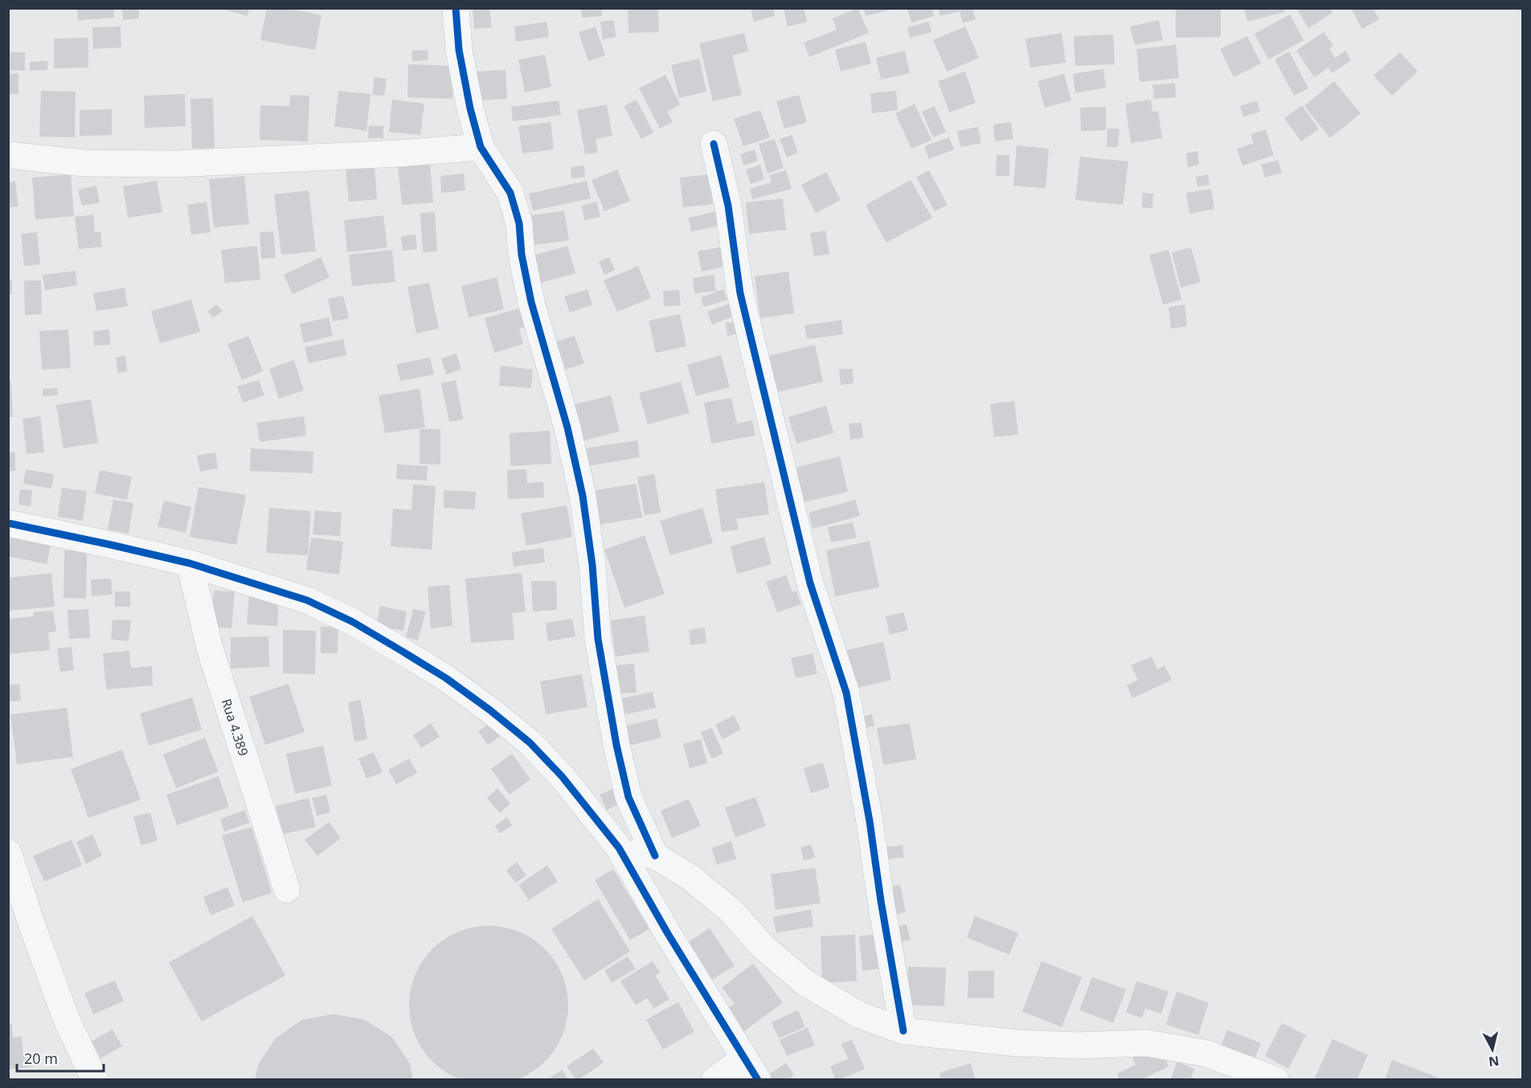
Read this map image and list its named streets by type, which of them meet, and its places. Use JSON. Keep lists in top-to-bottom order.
{
  "streets": {
    "street": ["Rua 4.389"]
  },
  "scale_bar": "20 m",
  "north": "bottom"
}
